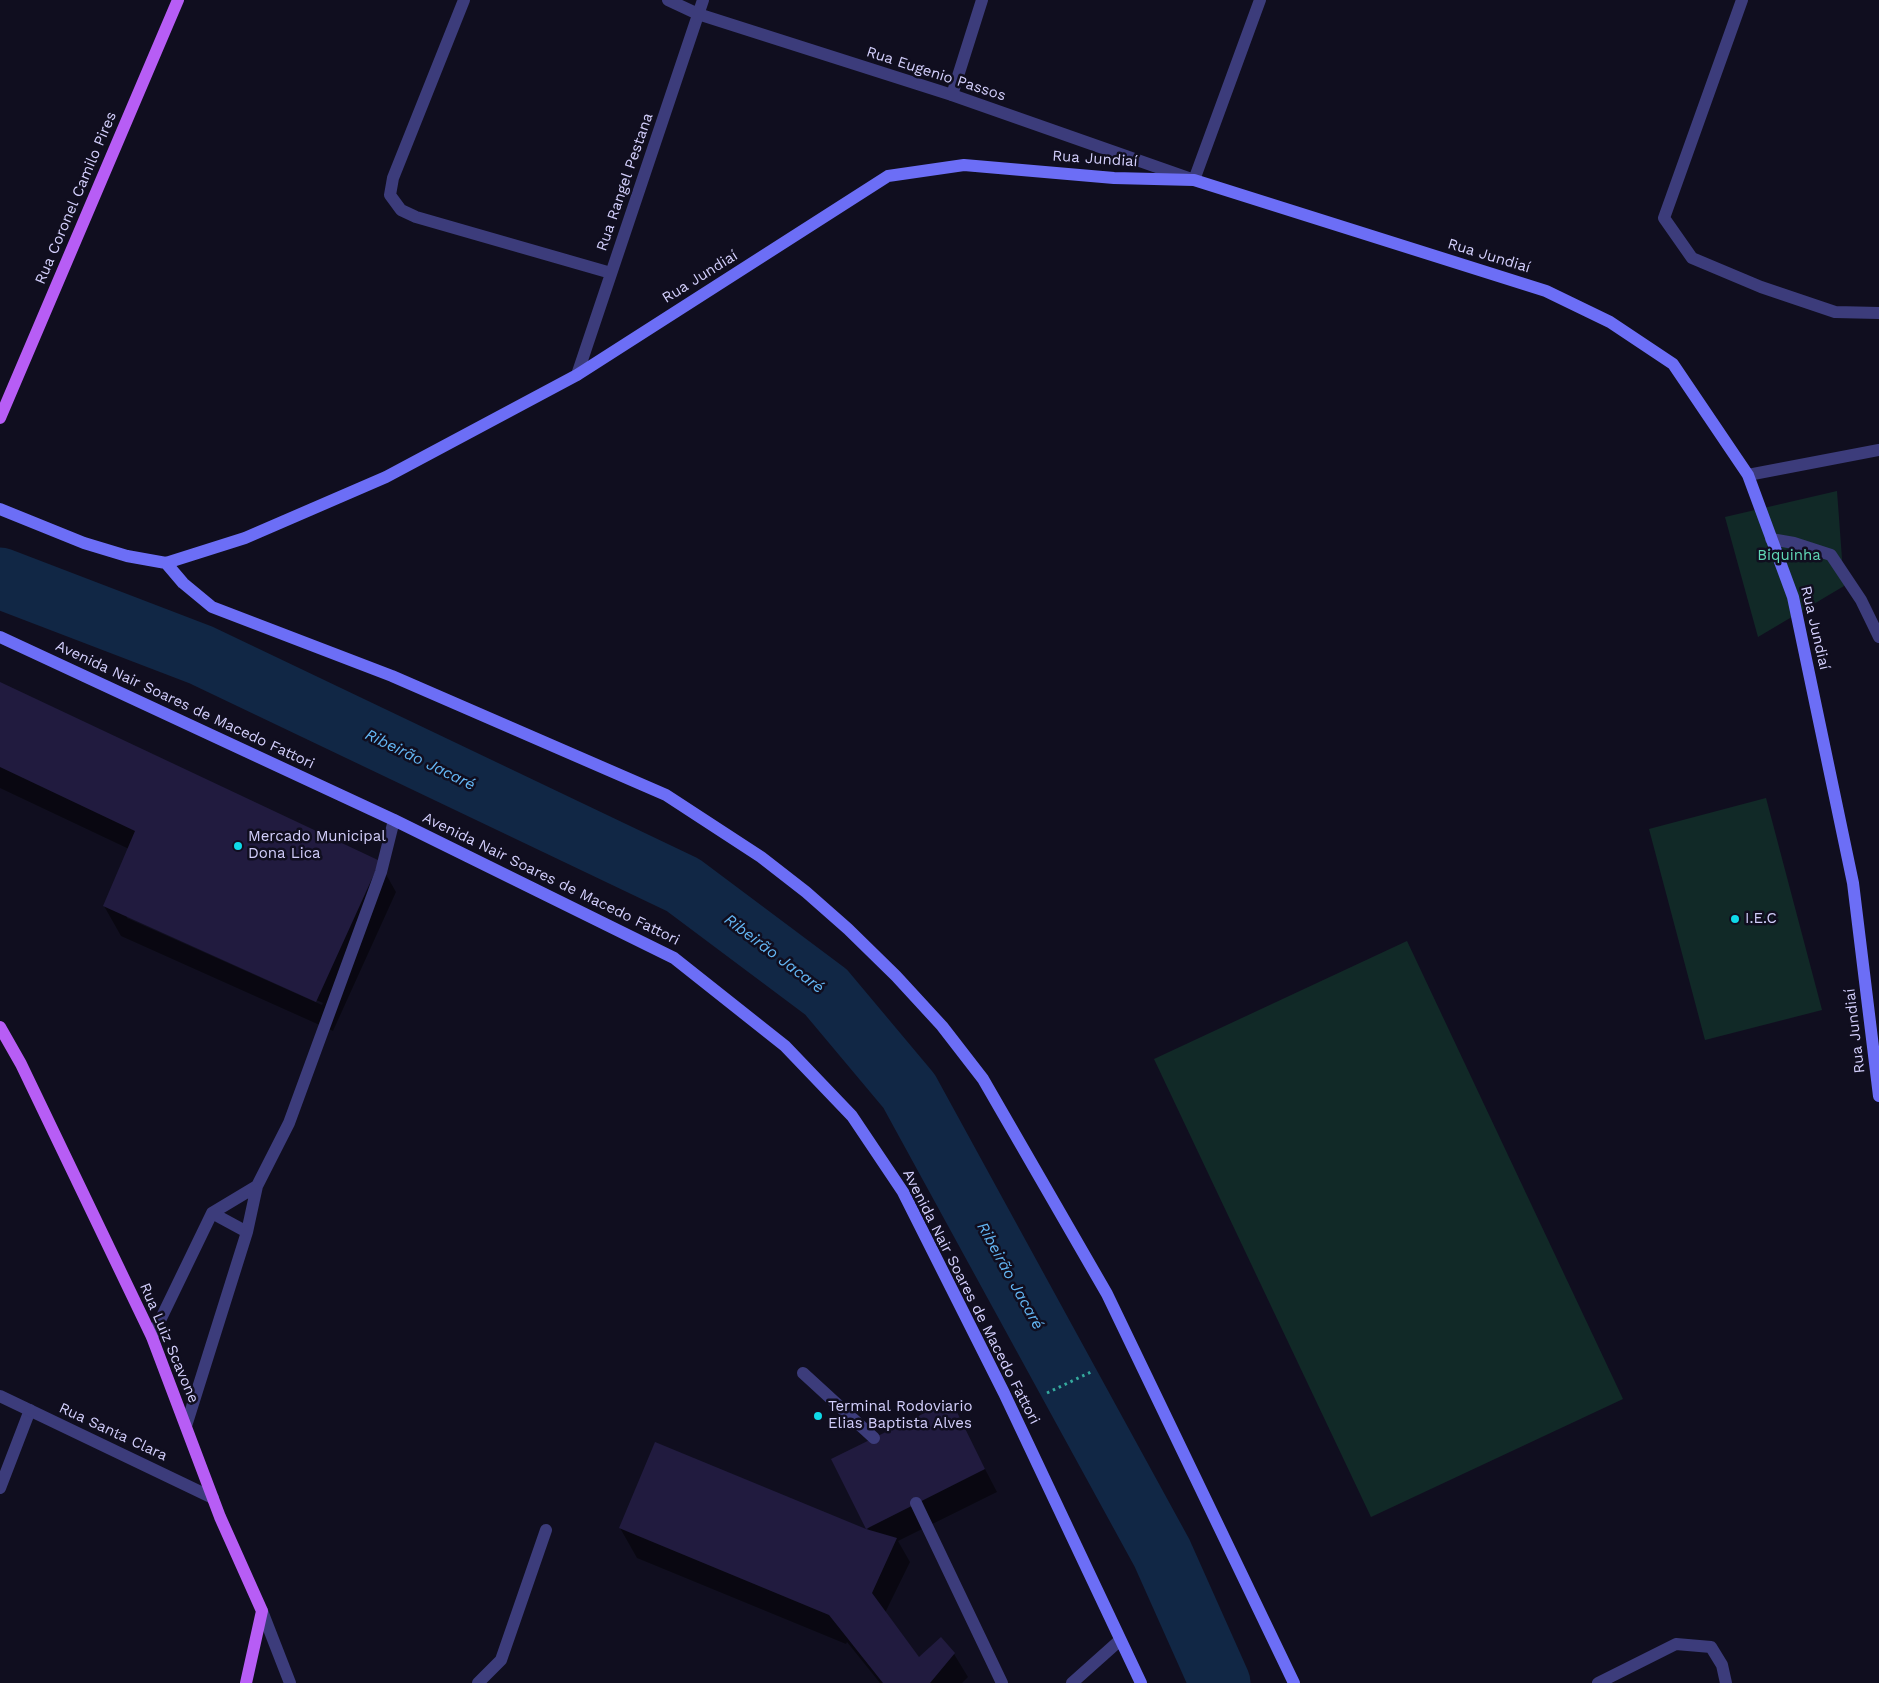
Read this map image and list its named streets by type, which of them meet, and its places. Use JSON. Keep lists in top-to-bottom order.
{
  "streets": {
    "main road": [
      "Rua Jundiaí",
      "Rua Coronel Camilo Pires",
      "Avenida Nair Soares de Macedo Fattori",
      "Rua Luiz Scavone"
    ],
    "street": ["Rua Eugenio Passos", "Rua Rangel Pestana", "Rua Santa Clara"]
  },
  "crossings": [
    ["Rua Eugenio Passos", "Rua Jundiaí"],
    ["Rua Eugenio Passos", "Rua Rangel Pestana"],
    ["Rua Jundiaí", "Rua Rangel Pestana"],
    ["Rua Luiz Scavone", "Rua Santa Clara"]
  ],
  "water": ["Ribeirão Jacaré"],
  "parks": ["Biquinha"],
  "places": ["Mercado Municipal Dona Lica", "I.E.C", "Terminal Rodoviario Elias Baptista Alves"]
}
